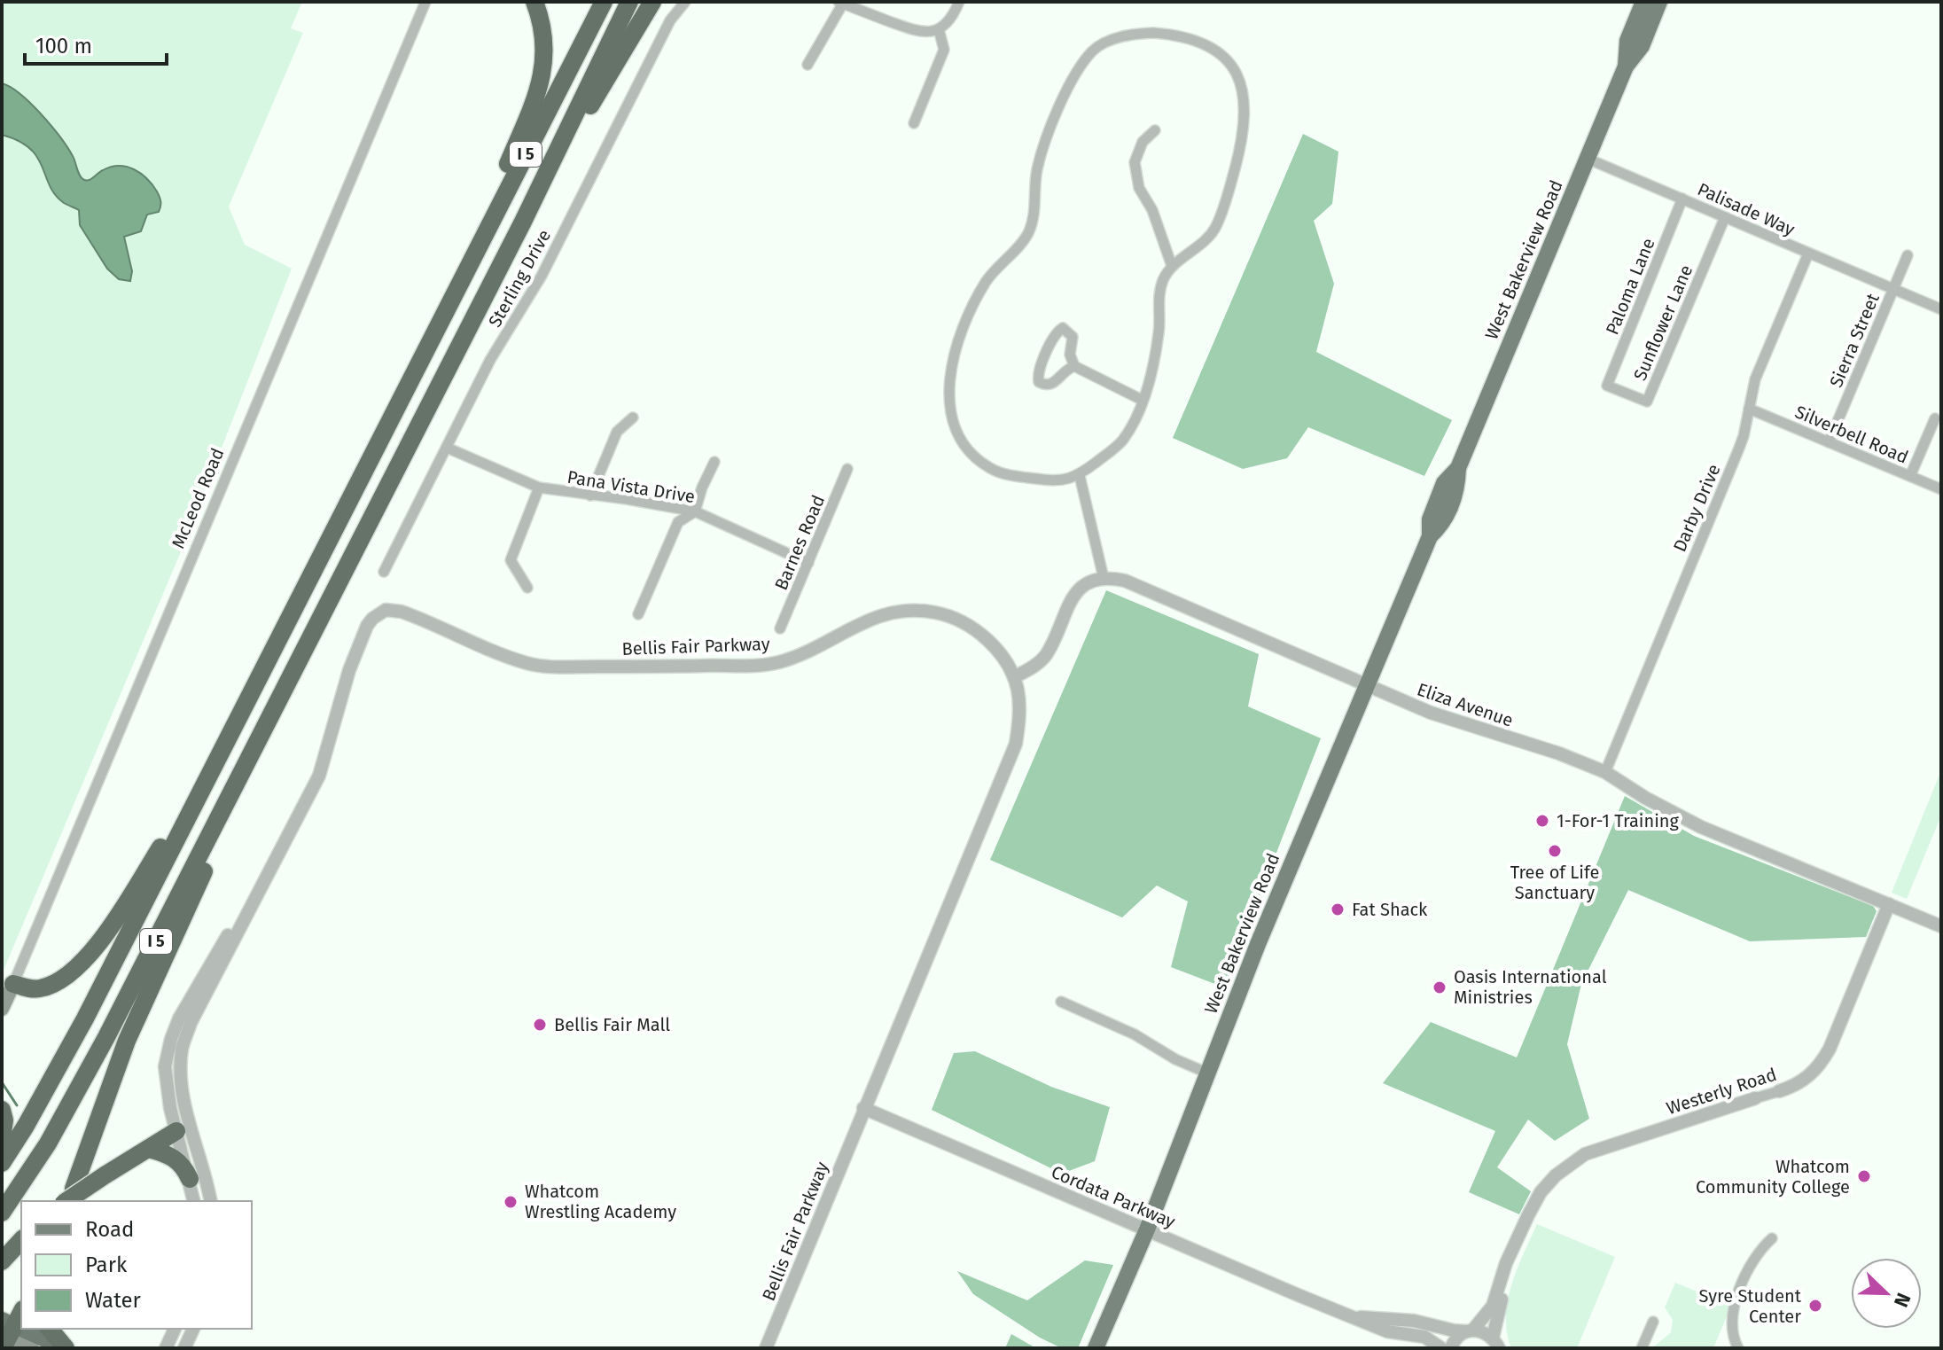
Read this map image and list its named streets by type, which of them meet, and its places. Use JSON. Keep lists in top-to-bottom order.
{
  "streets": {
    "highway": ["I 5"],
    "main road": ["West Bakerview Road", "McLeod Road"],
    "street": [
      "Palisade Way",
      "Sterling Drive",
      "Paloma Lane",
      "Sunflower Lane",
      "Sierra Street",
      "Silverbell Road",
      "Pana Vista Drive",
      "Darby Drive",
      "Barnes Road",
      "Bellis Fair Parkway",
      "Eliza Avenue",
      "Westerly Road",
      "Cordata Parkway"
    ]
  },
  "crossings": [
    ["Palisade Way", "West Bakerview Road"],
    ["Palisade Way", "Paloma Lane"],
    ["Palisade Way", "Sunflower Lane"],
    ["Palisade Way", "Sierra Street"],
    ["Palisade Way", "Darby Drive"],
    ["West Bakerview Road", "Eliza Avenue"],
    ["West Bakerview Road", "Cordata Parkway"],
    ["Sterling Drive", "Pana Vista Drive"],
    ["Paloma Lane", "Sunflower Lane"],
    ["Sierra Street", "Silverbell Road"],
    ["Silverbell Road", "Darby Drive"],
    ["Pana Vista Drive", "Barnes Road"],
    ["Darby Drive", "Eliza Avenue"],
    ["Bellis Fair Parkway", "Cordata Parkway"],
    ["Eliza Avenue", "Westerly Road"],
    ["Westerly Road", "Cordata Parkway"]
  ],
  "places": [
    "1-For-1 Training",
    "Tree of Life Sanctuary",
    "Fat Shack",
    "Oasis International Ministries",
    "Bellis Fair Mall",
    "Whatcom Community College",
    "Whatcom Wrestling Academy",
    "Syre Student Center"
  ],
  "legend": ["Road", "Park", "Water"],
  "scale_bar": "100 m",
  "north": "bottom right"
}
